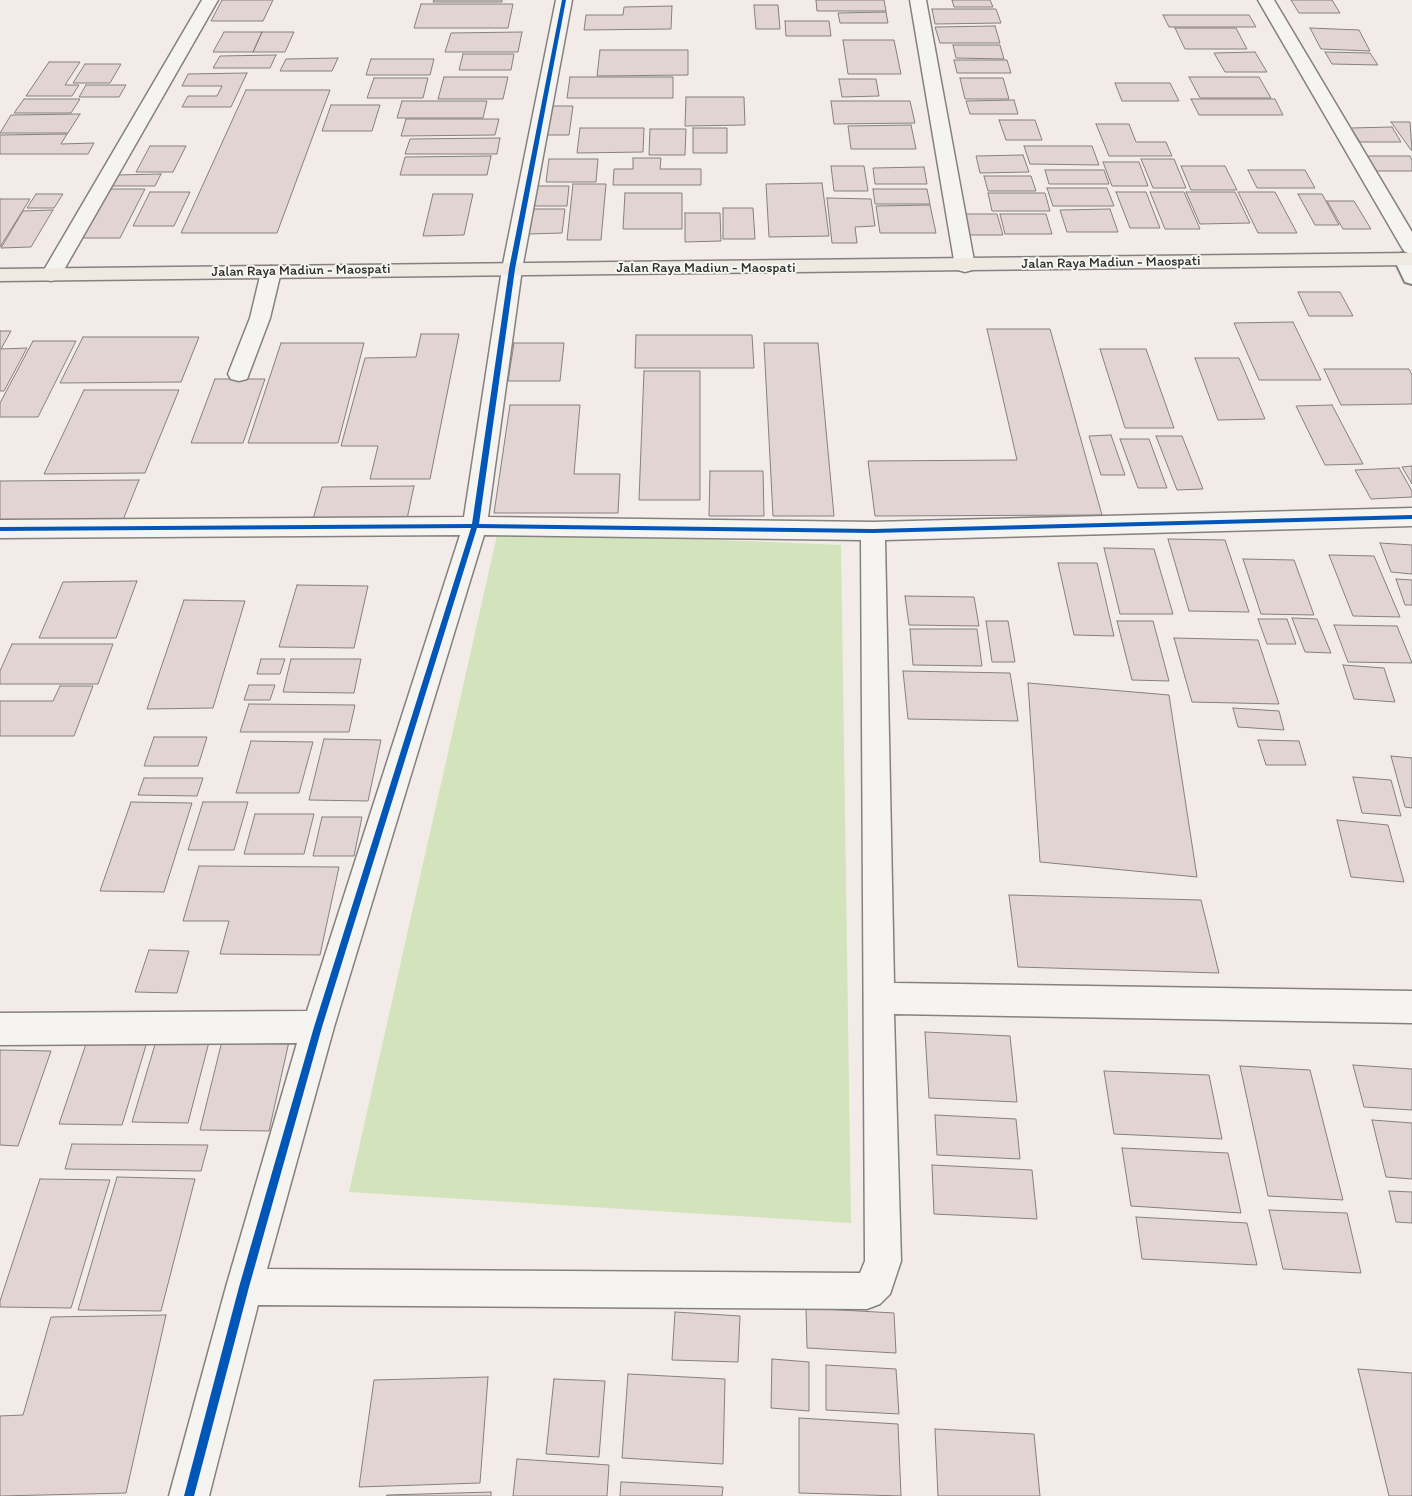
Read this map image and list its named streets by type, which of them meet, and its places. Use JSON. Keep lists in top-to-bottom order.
{
  "streets": {
    "highway": ["Jalan Raya Madiun - Maospati"]
  }
}
